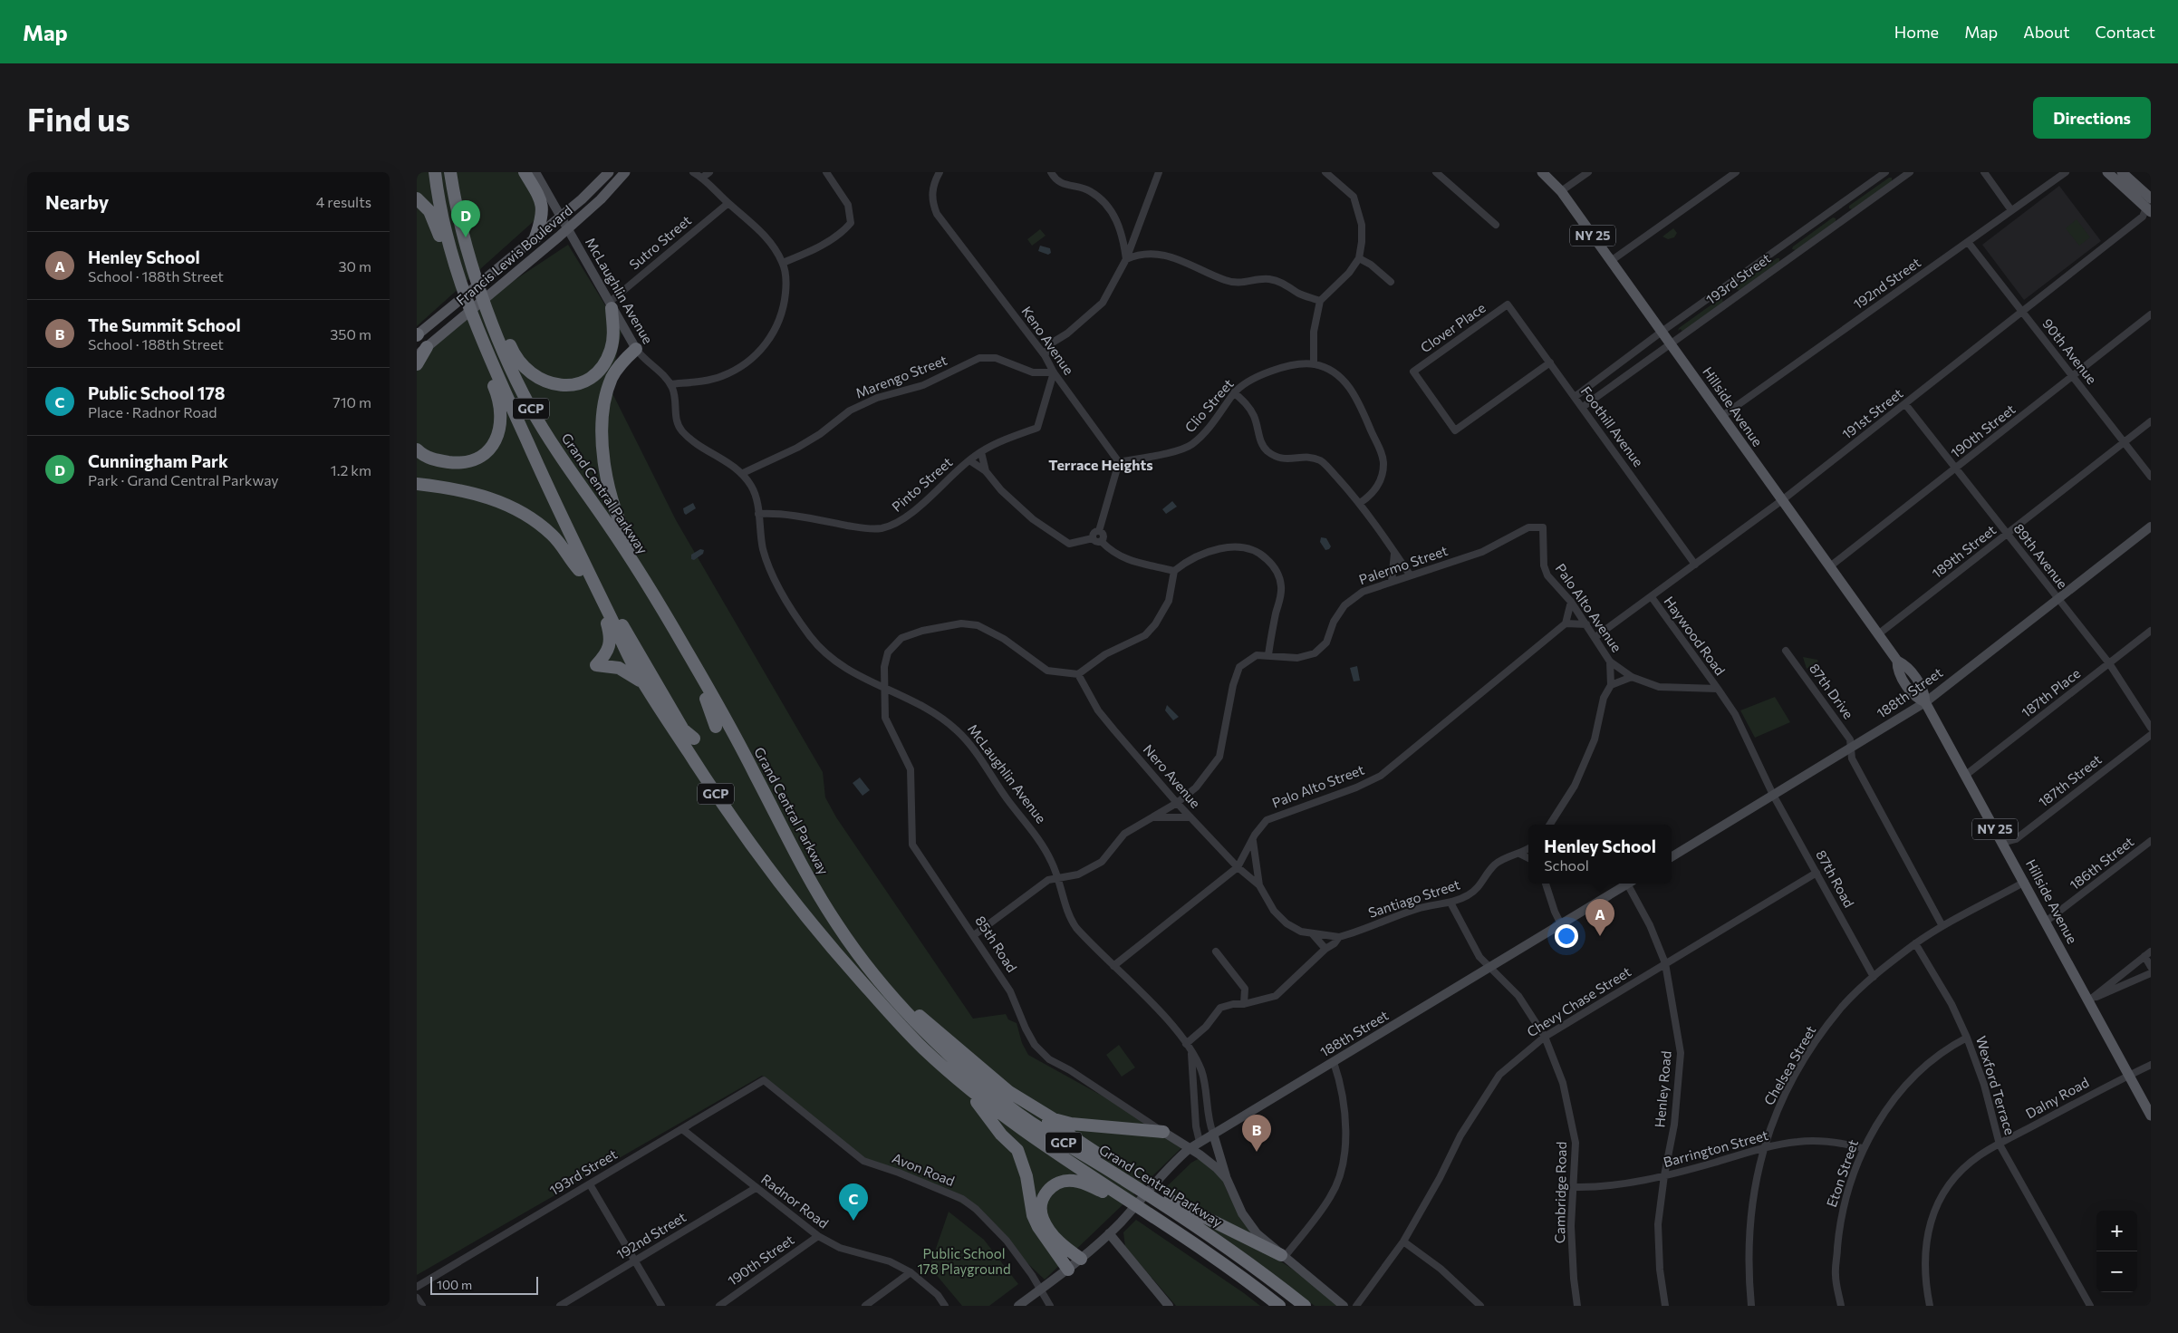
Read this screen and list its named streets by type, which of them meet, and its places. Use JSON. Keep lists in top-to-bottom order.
{
  "streets": {
    "highway": ["GCP", "Grand Central Parkway"],
    "main road": ["NY 25", "Francis Lewis Boulevard", "Hillside Avenue"],
    "street": [
      "Sutro Street",
      "193rd Street",
      "192nd Street",
      "McLaughlin Avenue",
      "Clover Place",
      "Keno Avenue",
      "90th Avenue",
      "Marengo Street",
      "Clio Street",
      "191st Street",
      "Foothill Avenue",
      "190th Street",
      "Pinto Street",
      "189th Street",
      "89th Avenue",
      "Palermo Street",
      "Palo Alto Avenue",
      "Haywood Road",
      "87th Drive",
      "188th Street",
      "187th Place",
      "Nero Avenue",
      "187th Street",
      "Palo Alto Street",
      "186th Street",
      "87th Road",
      "Santiago Street",
      "85th Road",
      "Chevy Chase Street",
      "Chelsea Street",
      "Wexford Terrace",
      "Henley Road",
      "Dalny Road",
      "Barrington Street",
      "Avon Road",
      "Eton Street",
      "Cambridge Road",
      "Radnor Road"
    ]
  },
  "crossings": [
    ["Sutro Street", "McLaughlin Avenue"],
    ["Francis Lewis Boulevard", "McLaughlin Avenue"],
    ["193rd Street", "Hillside Avenue"],
    ["193rd Street", "Foothill Avenue"],
    ["193rd Street", "Avon Road"],
    ["193rd Street", "Radnor Road"],
    ["192nd Street", "90th Avenue"],
    ["192nd Street", "Hillside Avenue"],
    ["192nd Street", "Radnor Road"],
    ["McLaughlin Avenue", "Marengo Street"],
    ["McLaughlin Avenue", "Pinto Street"],
    ["McLaughlin Avenue", "Palermo Street"],
    ["McLaughlin Avenue", "188th Street"],
    ["McLaughlin Avenue", "Palo Alto Street"],
    ["McLaughlin Avenue", "Santiago Street"],
    ["McLaughlin Avenue", "85th Road"],
    ["Clover Place", "Foothill Avenue"],
    ["Keno Avenue", "Marengo Street"],
    ["Keno Avenue", "Clio Street"],
    ["Keno Avenue", "Pinto Street"],
    ["90th Avenue", "191st Street"],
    ["90th Avenue", "190th Street"],
    ["90th Avenue", "189th Street"],
    ["Marengo Street", "Pinto Street"],
    ["Hillside Avenue", "191st Street"],
    ["Hillside Avenue", "190th Street"],
    ["Hillside Avenue", "189th Street"],
    ["Hillside Avenue", "188th Street"],
    ["Hillside Avenue", "187th Place"],
    ["Hillside Avenue", "187th Street"],
    ["Hillside Avenue", "186th Street"],
    ["Hillside Avenue", "Chelsea Street"],
    ["Hillside Avenue", "Dalny Road"],
    ["191st Street", "Foothill Avenue"],
    ["191st Street", "89th Avenue"],
    ["191st Street", "Palo Alto Avenue"],
    ["191st Street", "Haywood Road"],
    ["190th Street", "89th Avenue"],
    ["190th Street", "Radnor Road"],
    ["Grand Central Parkway", "188th Street"],
    ["Grand Central Parkway", "85th Road"],
    ["189th Street", "89th Avenue"],
    ["89th Avenue", "188th Street"],
    ["89th Avenue", "187th Place"],
    ["Palermo Street", "Palo Alto Avenue"],
    ["Palermo Street", "Nero Avenue"],
    ["Palo Alto Avenue", "Haywood Road"],
    ["87th Drive", "188th Street"],
    ["188th Street", "87th Road"],
    ["188th Street", "85th Road"],
    ["188th Street", "Cambridge Road"],
    ["Nero Avenue", "Palo Alto Street"],
    ["Nero Avenue", "Santiago Street"],
    ["Nero Avenue", "85th Road"],
    ["87th Road", "Chevy Chase Street"],
    ["87th Road", "Chelsea Street"],
    ["Santiago Street", "Cambridge Road"],
    ["Chevy Chase Street", "Henley Road"],
    ["Chevy Chase Street", "Cambridge Road"],
    ["Chelsea Street", "Wexford Terrace"],
    ["Chelsea Street", "Barrington Street"],
    ["Wexford Terrace", "Dalny Road"],
    ["Wexford Terrace", "Eton Street"],
    ["Henley Road", "Barrington Street"],
    ["Barrington Street", "Eton Street"],
    ["Barrington Street", "Cambridge Road"]
  ],
  "districts": ["Terrace Heights"],
  "parks": ["Public School 178 Playground"],
  "scale_bar": "100 m",
  "page": {
    "header": "Map",
    "nav": [
      "Home",
      "Map",
      "About",
      "Contact"
    ],
    "buttons": "Directions",
    "title": "Find us",
    "heading": ["Nearby", "4 results"],
    "pins": [
      "D",
      "A",
      "B",
      "C"
    ],
    "list": [
      {
        "mark": "A",
        "name": "Henley School",
        "note": "School · 188th Street",
        "value": "30 m"
      },
      {
        "mark": "B",
        "name": "The Summit School",
        "note": "School · 188th Street",
        "value": "350 m"
      },
      {
        "mark": "C",
        "name": "Public School 178",
        "note": "Place · Radnor Road",
        "value": "710 m"
      },
      {
        "mark": "D",
        "name": "Cunningham Park",
        "note": "Park · Grand Central Parkway",
        "value": "1.2 km"
      }
    ],
    "popup": ["Henley School", "School"],
    "map_buttons": ["+", "−"],
    "scale": "100 m"
  }
}
